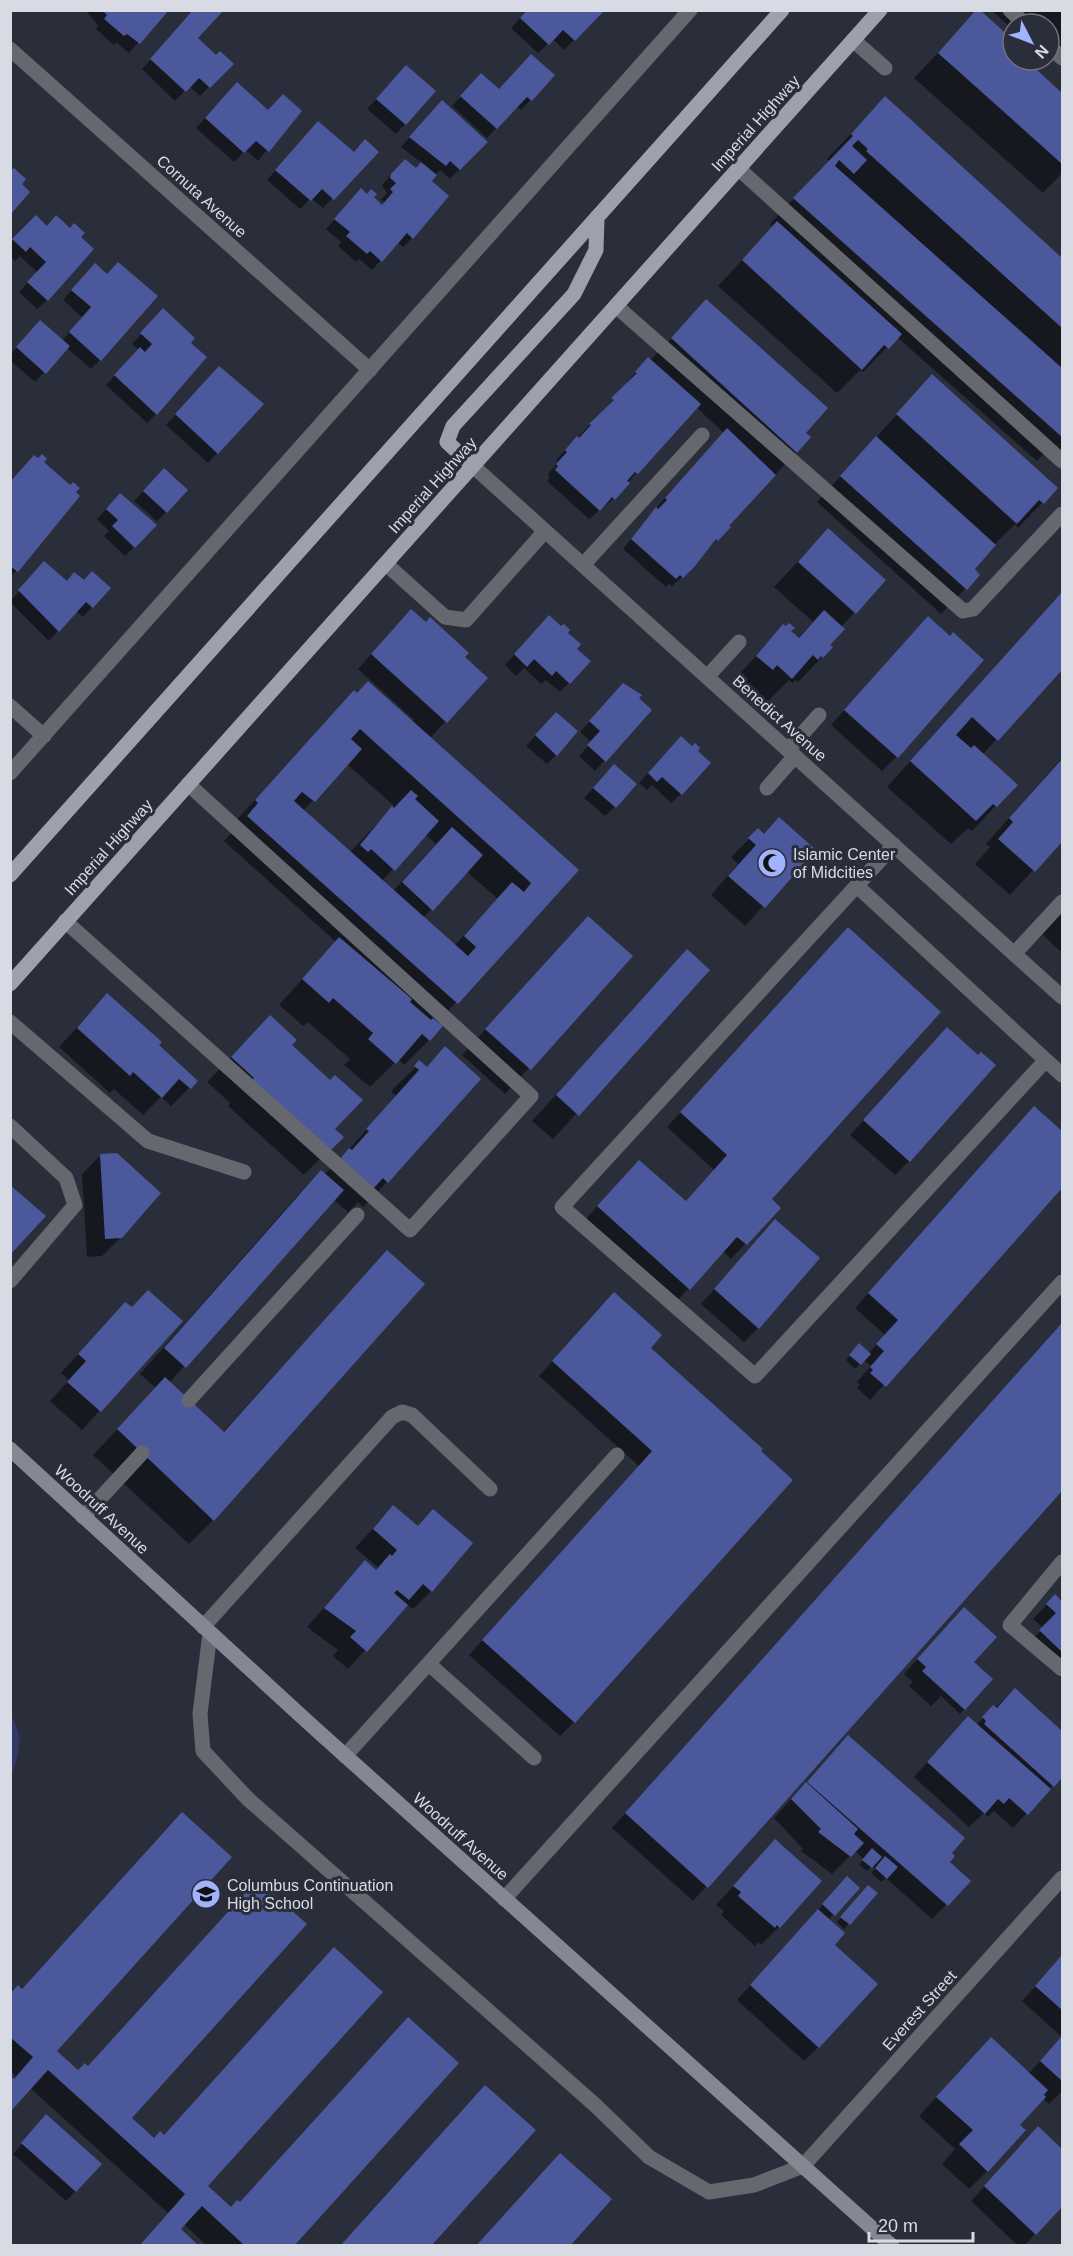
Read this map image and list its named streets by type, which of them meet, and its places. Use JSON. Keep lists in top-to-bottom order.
{
  "streets": {
    "main road": ["Imperial Highway", "Woodruff Avenue"],
    "street": ["Cornuta Avenue", "Benedict Avenue", "Everest Street"]
  },
  "crossings": [
    ["Imperial Highway", "Benedict Avenue"],
    ["Woodruff Avenue", "Everest Street"]
  ],
  "places": {
    "mosque": ["Islamic Center of Midcities"],
    "school or university": ["Columbus Continuation High School"]
  },
  "scale_bar": "20 m",
  "north": "bottom right"
}
